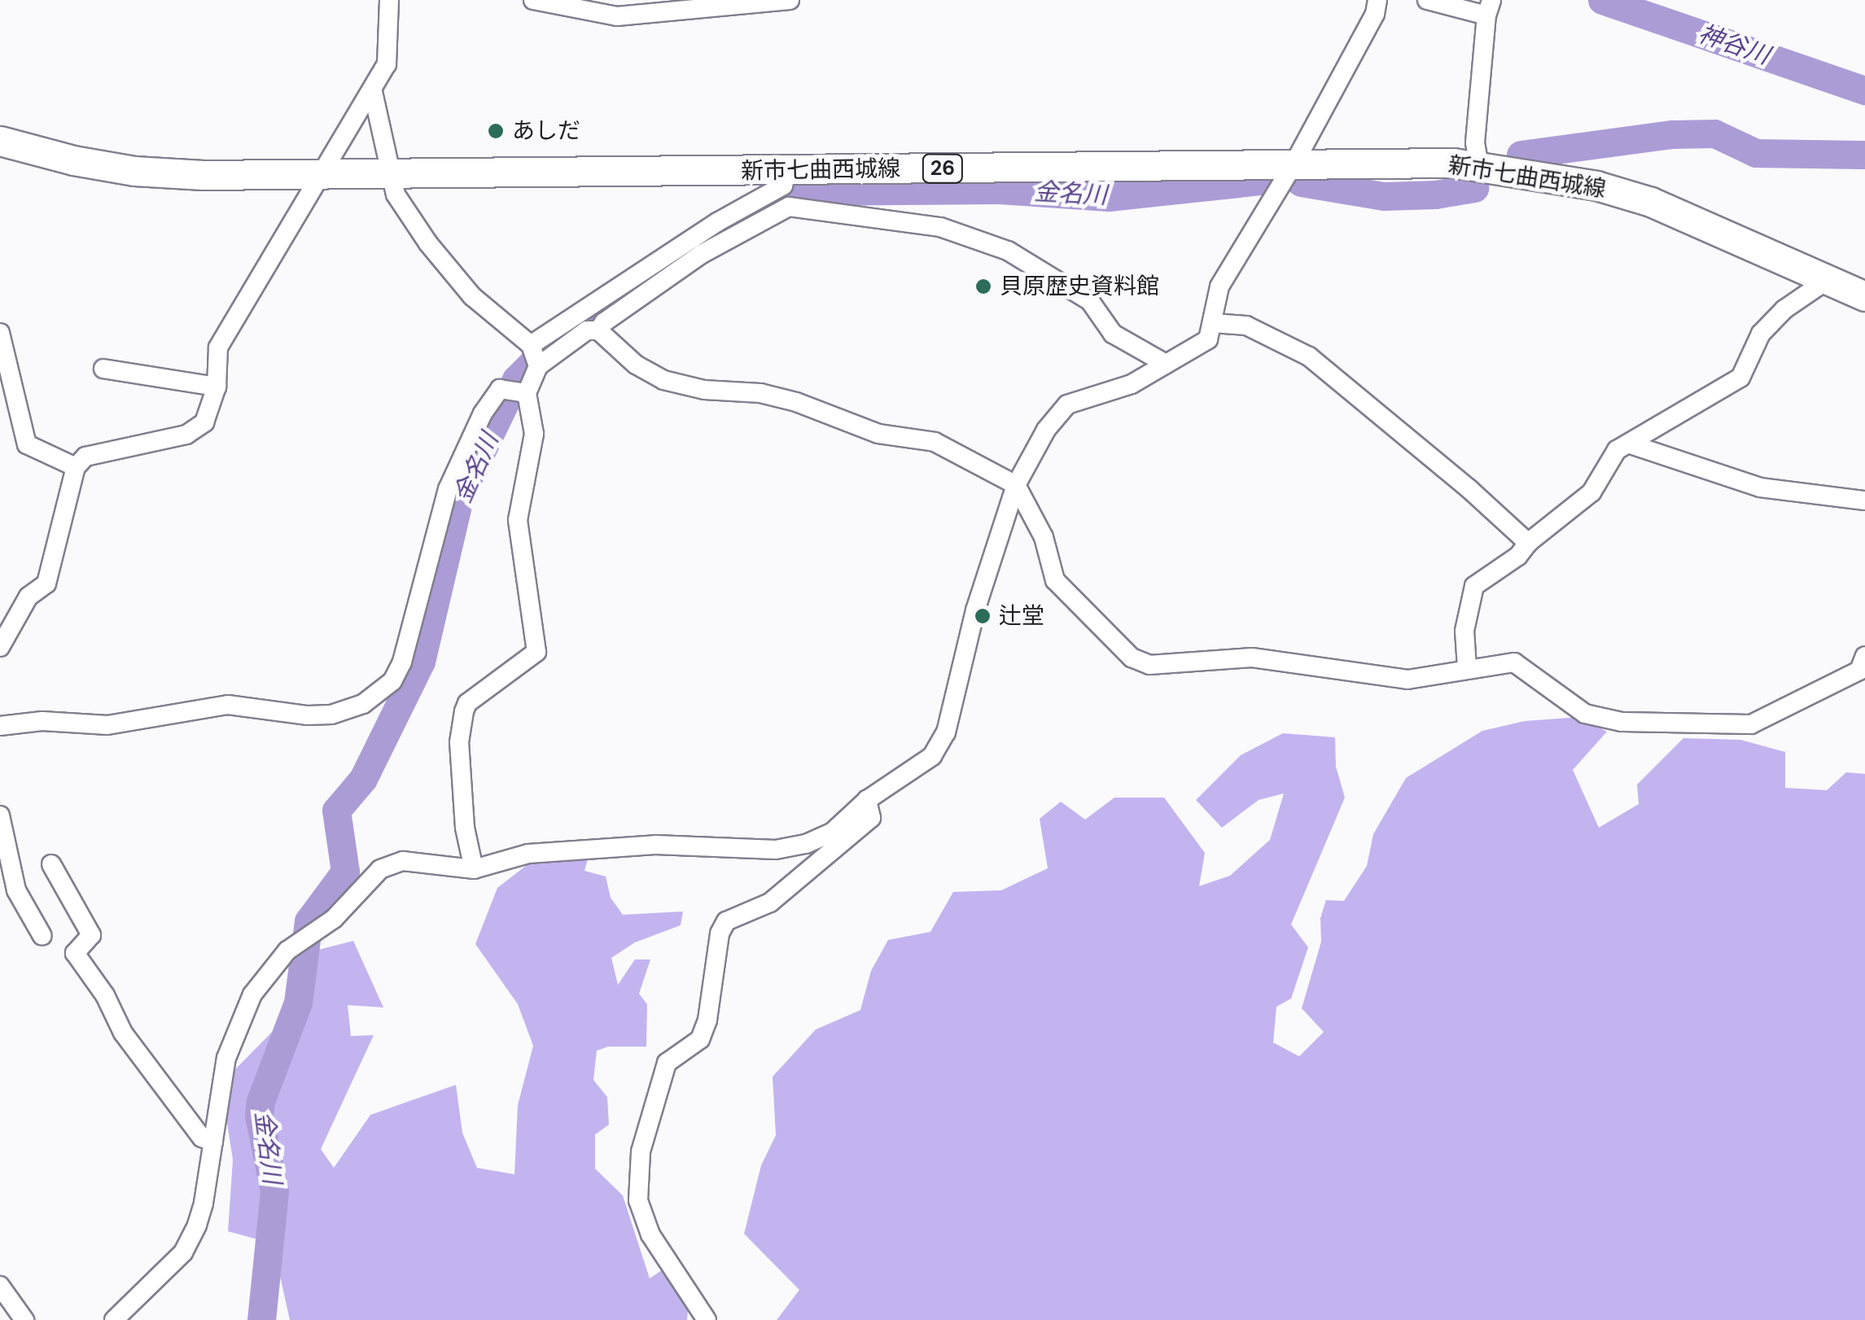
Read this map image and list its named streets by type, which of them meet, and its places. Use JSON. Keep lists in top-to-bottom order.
{
  "streets": {
    "main road": ["26", "新市七曲西城線"]
  },
  "water": ["神谷川", "金名川"],
  "places": ["あしだ", "貝原歴史資料館", "辻堂"]
}
